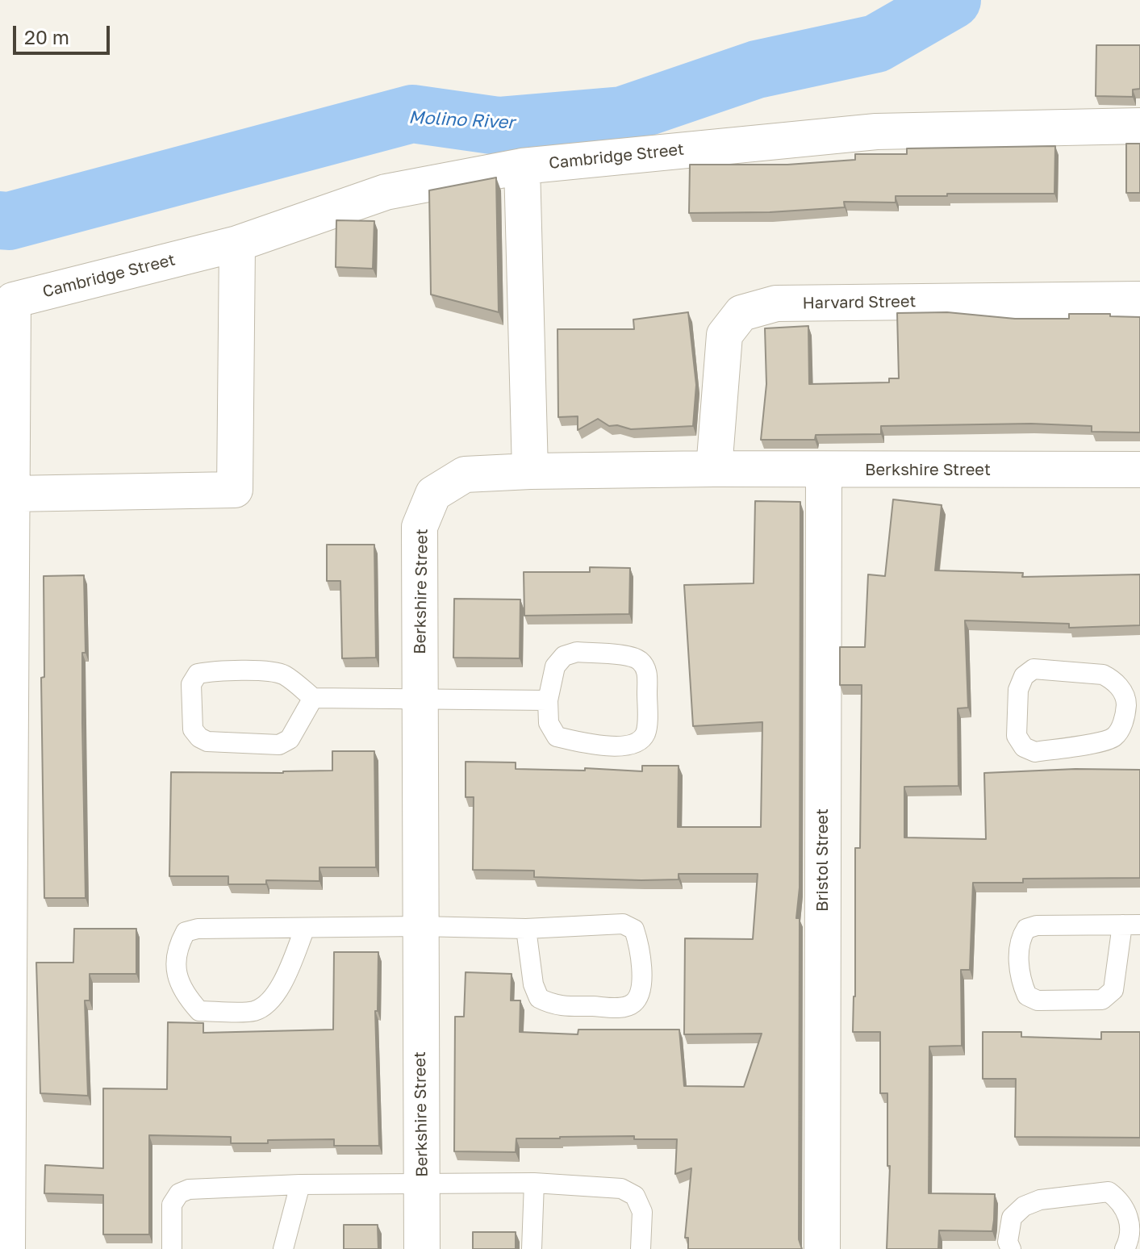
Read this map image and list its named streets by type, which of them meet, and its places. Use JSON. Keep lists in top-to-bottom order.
{
  "streets": {
    "street": [
      "Cambridge Street",
      "Harvard Street",
      "Berkshire Street",
      "Bristol Street"
    ]
  },
  "crossings": [
    ["Harvard Street", "Berkshire Street"],
    ["Berkshire Street", "Bristol Street"]
  ],
  "water": ["Molino River"],
  "scale_bar": "20 m"
}
